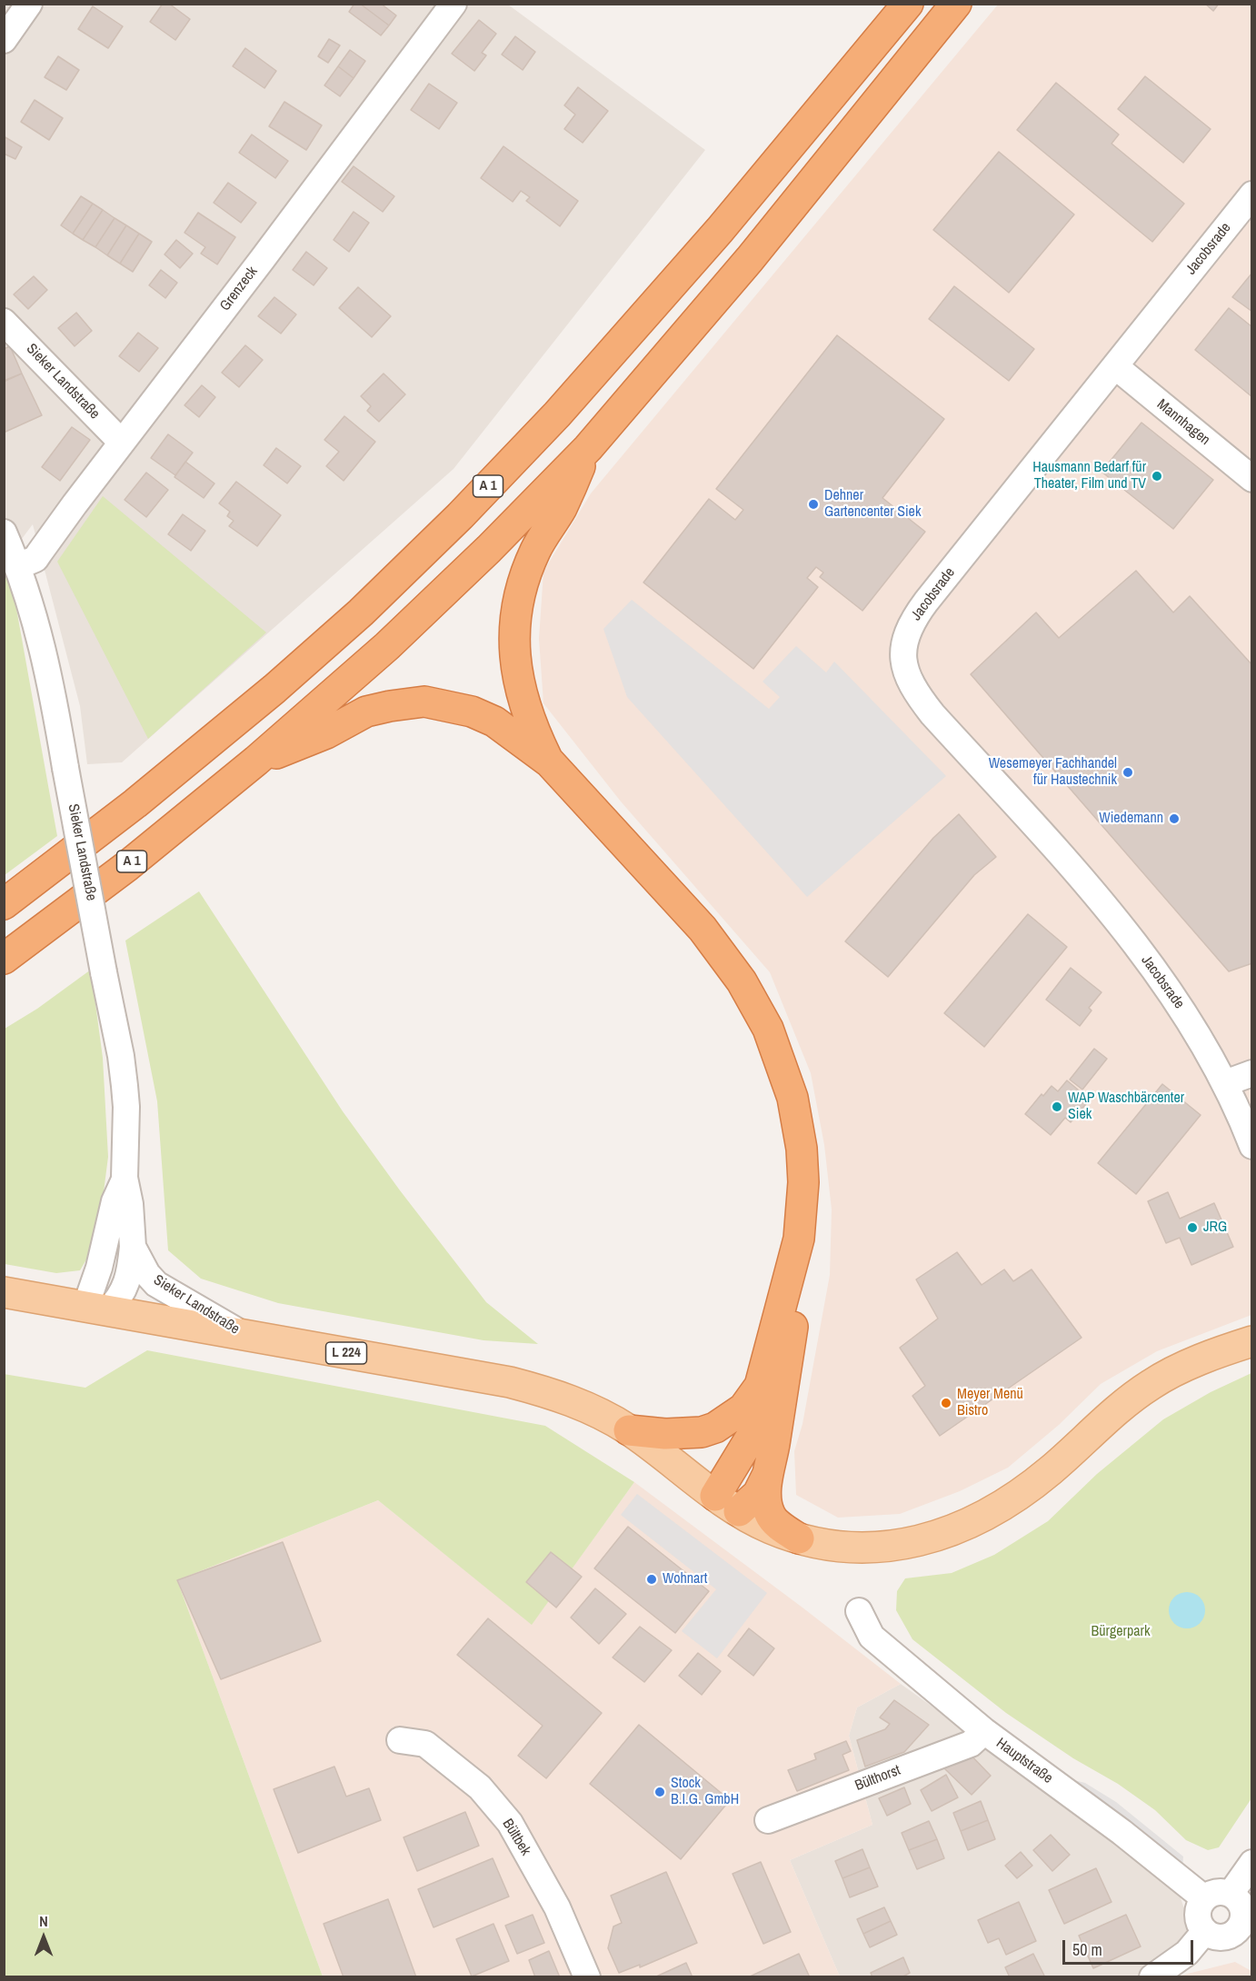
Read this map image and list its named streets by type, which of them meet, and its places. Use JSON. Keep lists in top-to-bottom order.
{
  "streets": {
    "highway": ["A 1"],
    "main road": ["L 224"],
    "street": [
      "Jacobsrade",
      "Grenzeck",
      "Sieker Landstraße",
      "Mannhagen",
      "Hauptstraße",
      "Bülthorst",
      "Bültbek"
    ]
  },
  "crossings": [
    ["Jacobsrade", "Mannhagen"],
    ["Grenzeck", "Sieker Landstraße"],
    ["Sieker Landstraße", "L 224"],
    ["Hauptstraße", "Bülthorst"]
  ],
  "parks": ["Bürgerpark"],
  "places": [
    "Hausmann Bedarf für Theater, Film und TV",
    "Dehner Gartencenter Siek",
    "Wesemeyer Fachhandel für Haustechnik",
    "Wiedemann",
    "WAP Waschbärcenter Siek",
    "JRG",
    "Meyer Menü Bistro",
    "Wohnart",
    "Stock B.I.G. GmbH"
  ],
  "scale_bar": "50 m",
  "north": "top"
}
